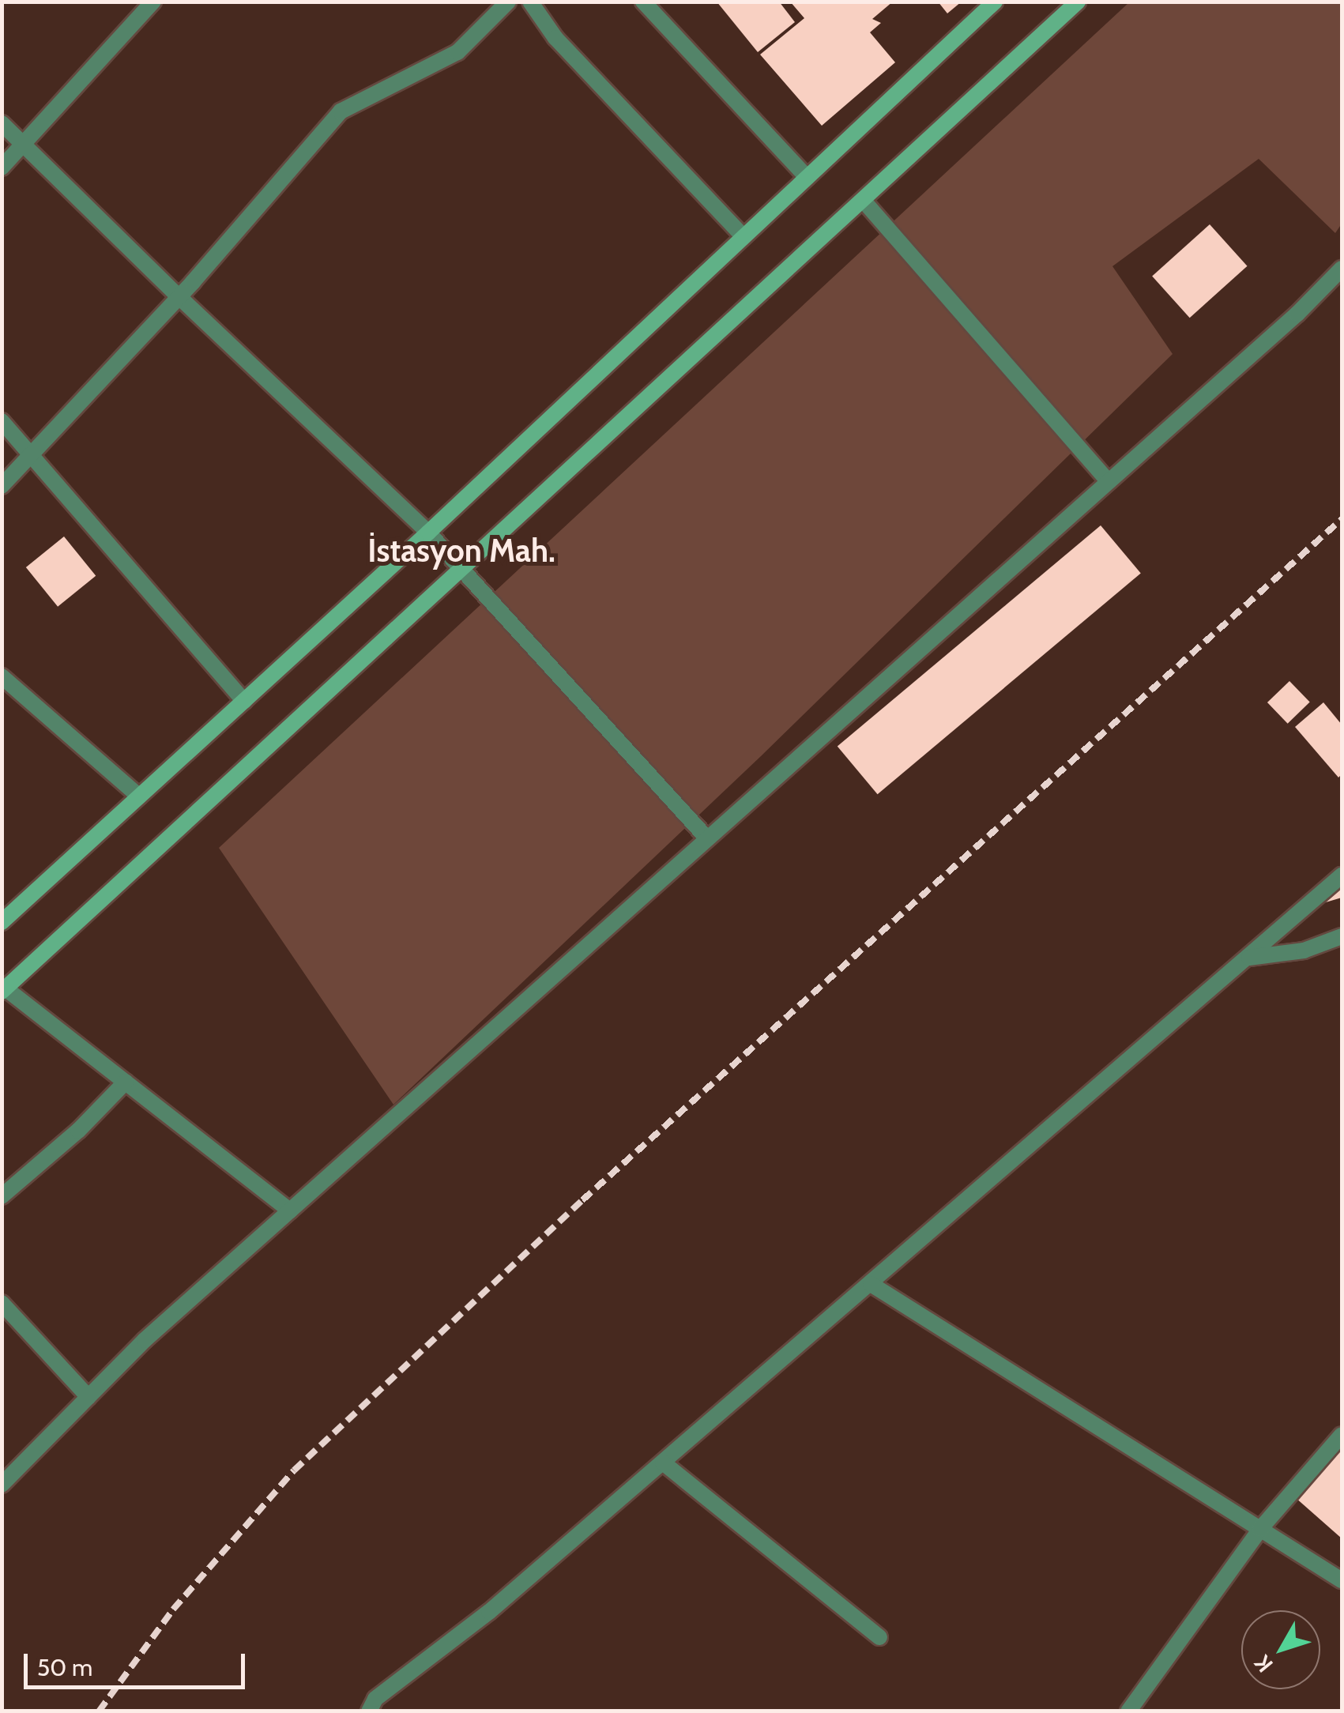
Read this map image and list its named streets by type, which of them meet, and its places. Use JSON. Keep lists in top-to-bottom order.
{
  "districts": ["İstasyon Mah."],
  "scale_bar": "50 m",
  "north": "bottom left"
}
